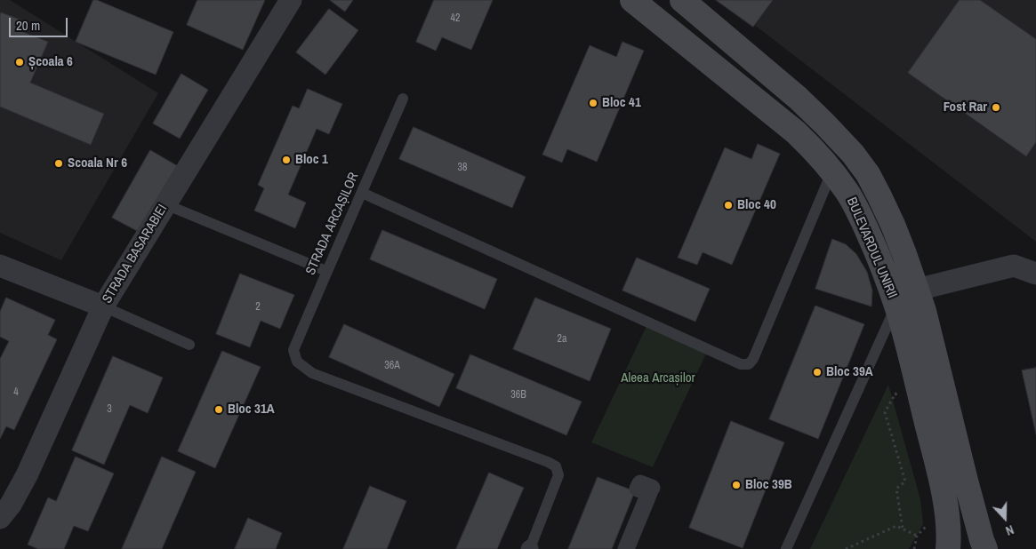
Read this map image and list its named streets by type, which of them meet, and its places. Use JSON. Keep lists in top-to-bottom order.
{
  "streets": {
    "main road": ["BULEVARDUL UNIRII"],
    "street": ["STRADA BASARABIEI"],
    "lane": ["STRADA ARCAȘILOR"]
  },
  "parks": ["Aleea Arcașilor"],
  "places": [
    "Școala 6",
    "Bloc 41",
    "Fost Rar",
    "Bloc 1",
    "Scoala Nr 6",
    "Bloc 40",
    "Bloc 39A",
    "Bloc 31A",
    "Bloc 39B"
  ],
  "house_numbers": [
    "42",
    "38",
    "2",
    "2a",
    "36A",
    "4",
    "36B",
    "3"
  ],
  "scale_bar": "20 m",
  "north": "bottom"
}
